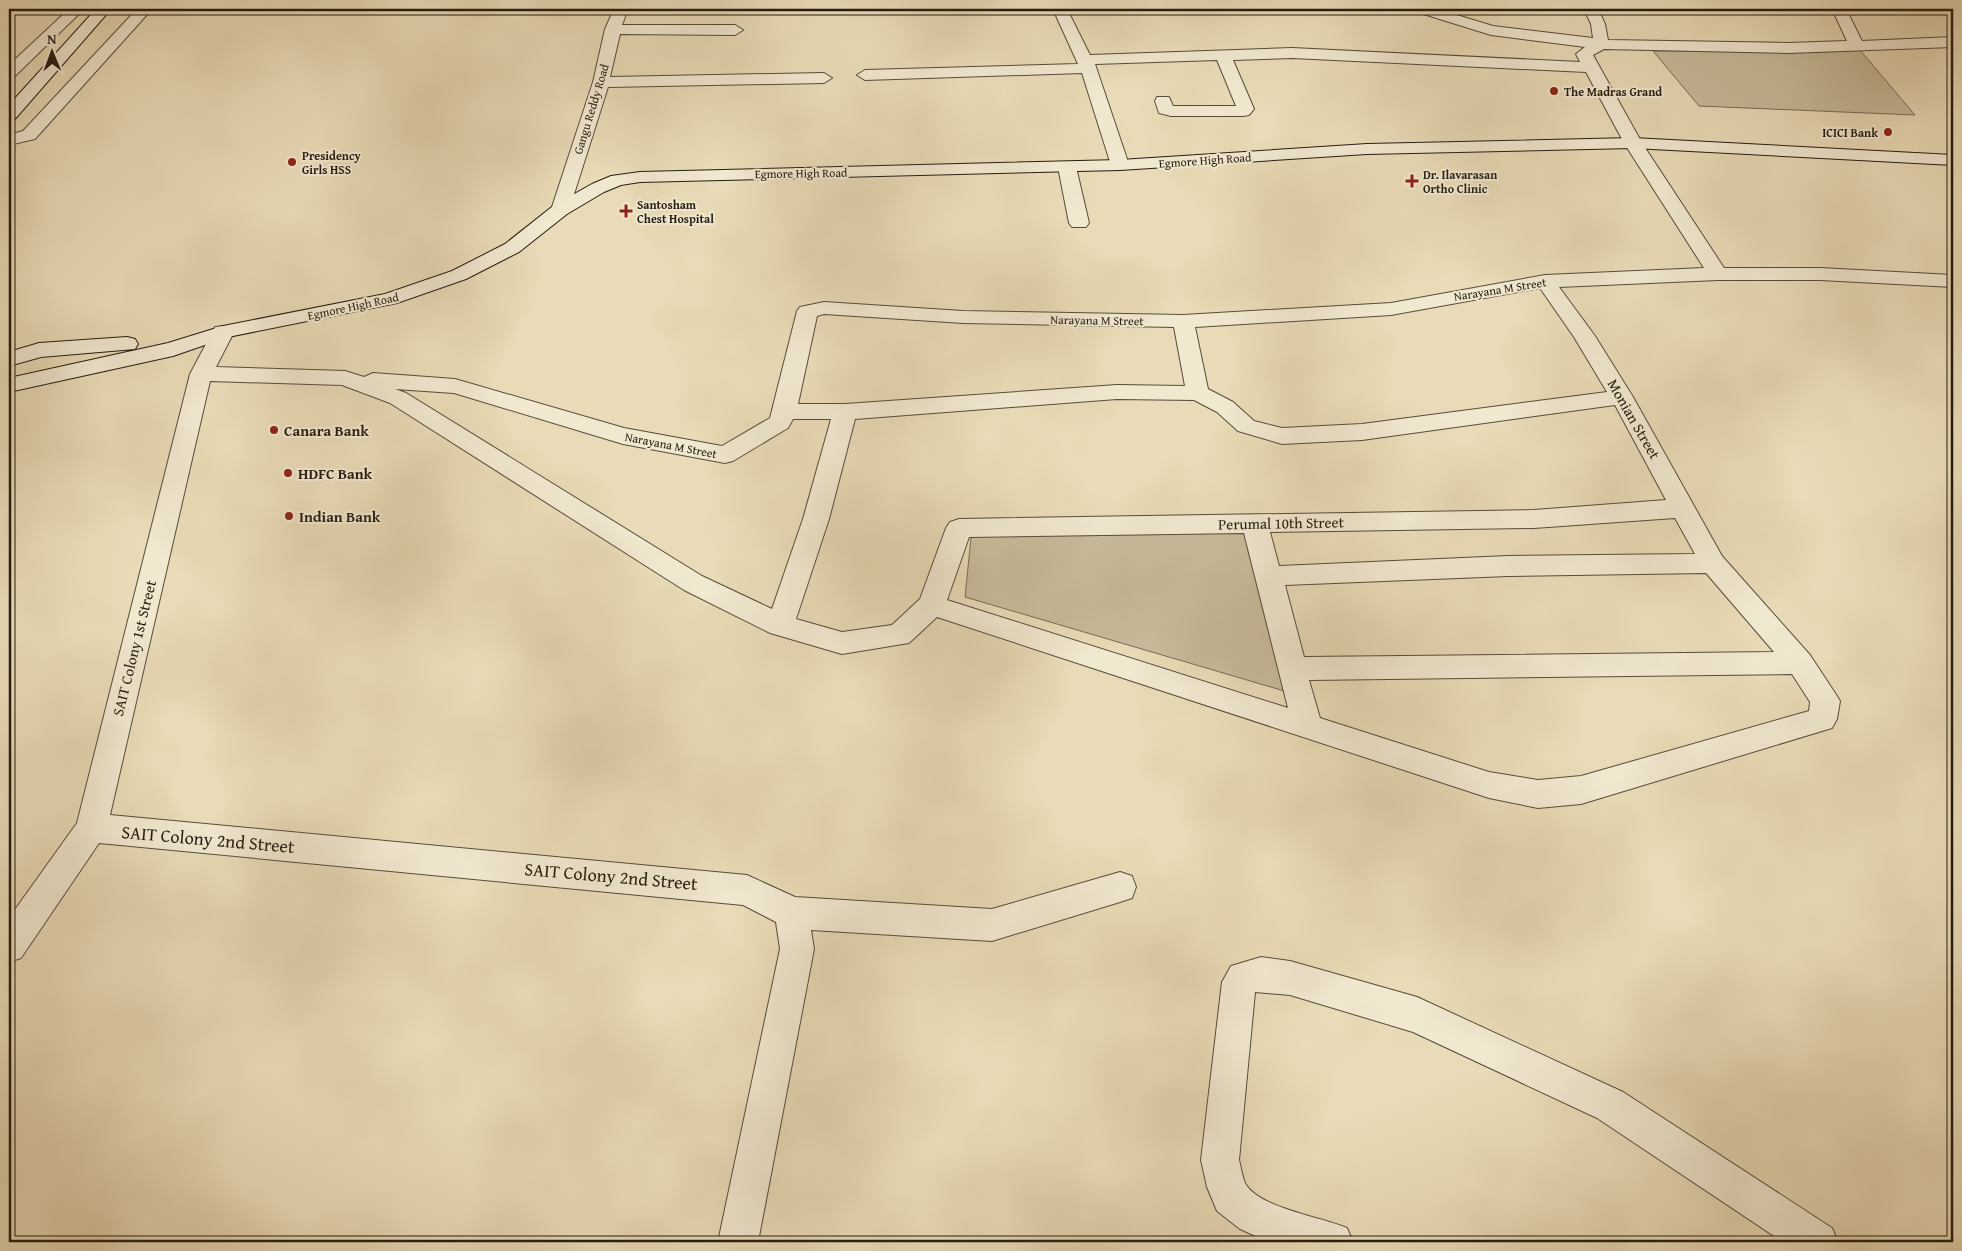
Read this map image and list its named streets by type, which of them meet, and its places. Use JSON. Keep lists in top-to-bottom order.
{
  "streets": {
    "street": [
      "Gangu Reddy Road",
      "Egmore High Road",
      "Narayana M Street",
      "Monian Street",
      "Perumal 10th Street",
      "SAIT Colony 1st Street",
      "SAIT Colony 2nd Street"
    ]
  },
  "crossings": [
    ["Gangu Reddy Road", "Egmore High Road"],
    ["Egmore High Road", "SAIT Colony 1st Street"],
    ["Narayana M Street", "Monian Street"],
    ["Narayana M Street", "SAIT Colony 1st Street"],
    ["Monian Street", "Perumal 10th Street"],
    ["SAIT Colony 1st Street", "SAIT Colony 2nd Street"]
  ],
  "places": {
    "other": [
      "The Madras Grand",
      "ICICI Bank",
      "Presidency Girls HSS",
      "Canara Bank",
      "HDFC Bank",
      "Indian Bank"
    ],
    "health": ["Dr. Ilavarasan Ortho Clinic", "Santosham Chest Hospital"]
  },
  "north": "top"
}
